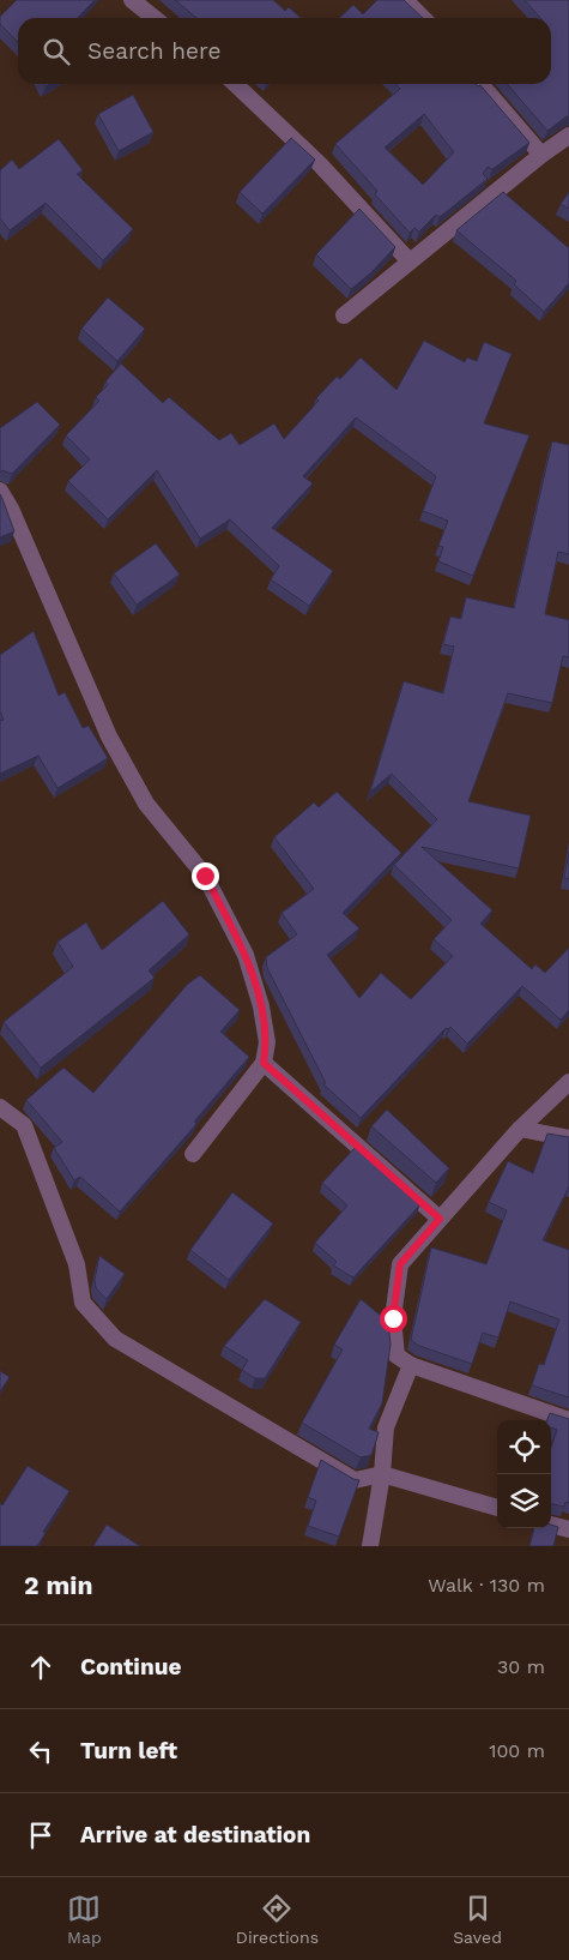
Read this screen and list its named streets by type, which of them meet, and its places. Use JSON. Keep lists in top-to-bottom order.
{
  "page": {
    "search": "Search here",
    "heading": ["2 min", "Walk · 130 m"],
    "list": [
      ["Continue", "30 m"],
      ["Turn left", "100 m"],
      "Arrive at destination"
    ],
    "nav": ["Map", "Directions", "Saved"]
  }
}
